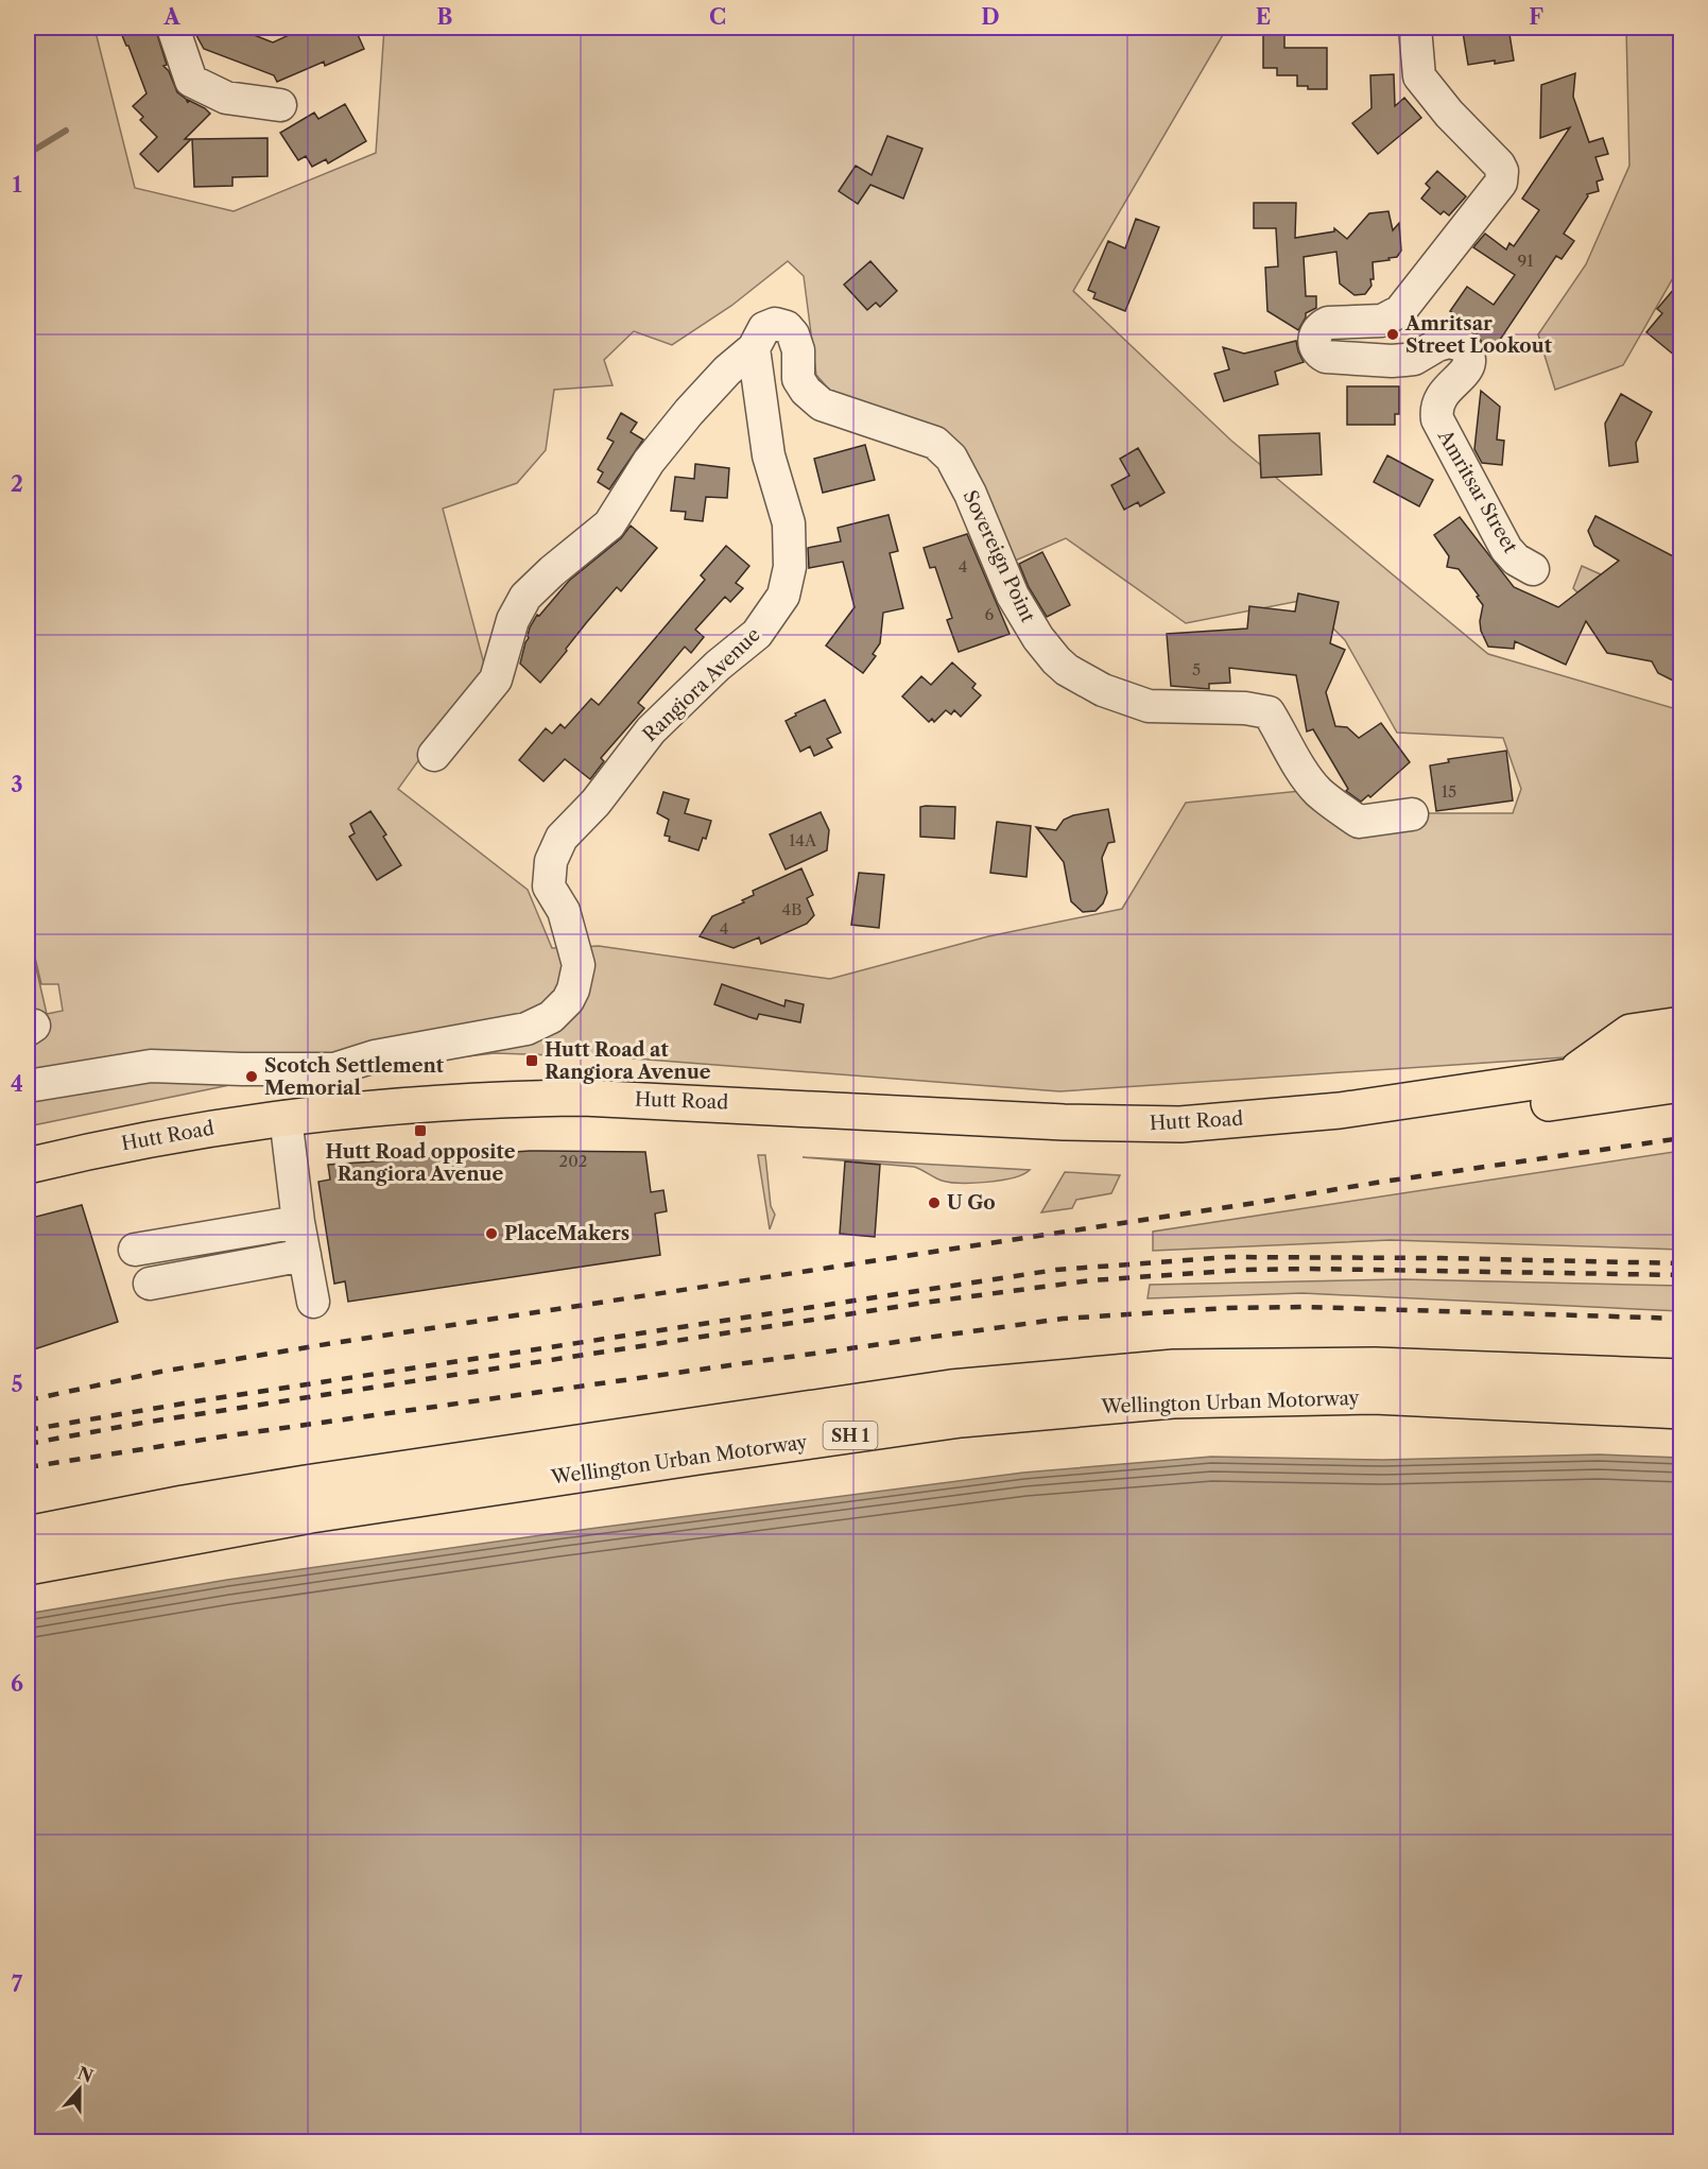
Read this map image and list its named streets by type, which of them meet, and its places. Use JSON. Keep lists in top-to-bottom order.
{
  "streets": {
    "main road": ["Hutt Road", "Wellington Urban Motorway", "SH 1"],
    "street": ["Amritsar Street", "Sovereign Point", "Rangiora Avenue"]
  },
  "crossings": [
    ["Sovereign Point", "Rangiora Avenue"]
  ],
  "places": {
    "other": [
      "Amritsar Street Lookout",
      "Scotch Settlement Memorial",
      "U Go",
      "PlaceMakers"
    ],
    "transit": ["Hutt Road at Rangiora Avenue", "Hutt Road opposite Rangiora Avenue"]
  },
  "house_numbers": [
    "91",
    "4",
    "6",
    "5",
    "15",
    "14A",
    "4B",
    "4",
    "202"
  ],
  "north": "top",
  "grid": {
    "columns": [
      "A",
      "B",
      "C",
      "D",
      "E",
      "F"
    ],
    "rows": [
      "1",
      "2",
      "3",
      "4",
      "5",
      "6",
      "7"
    ]
  }
}
